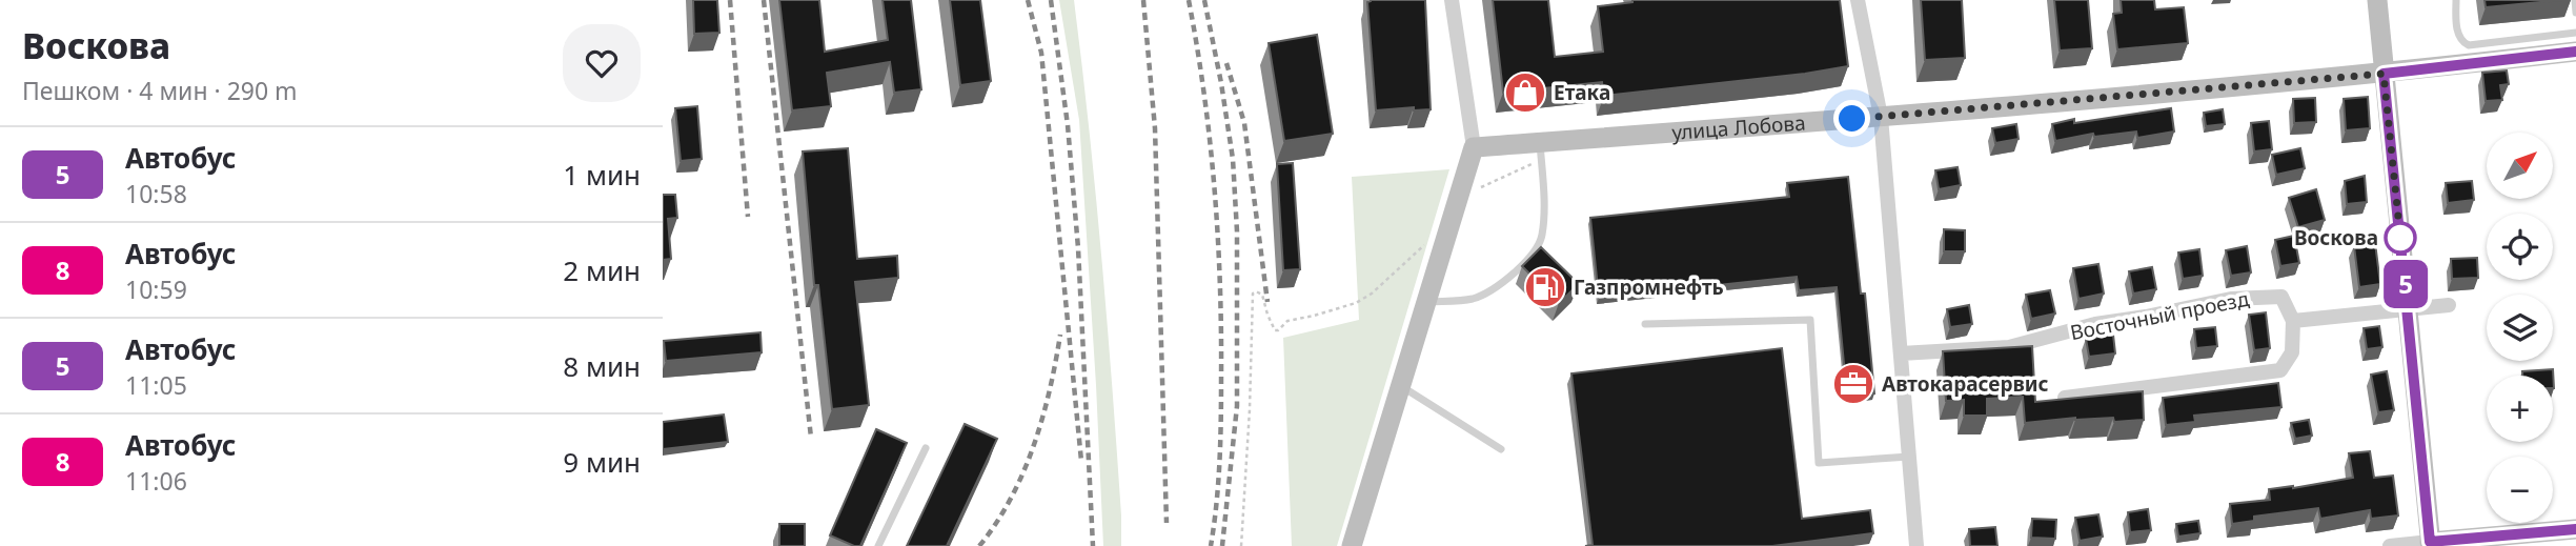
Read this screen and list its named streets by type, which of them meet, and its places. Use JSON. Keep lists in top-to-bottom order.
{
  "streets": {
    "street": ["улица Лобова", "Восточный проезд"]
  },
  "places": {
    "shop": ["Етака"],
    "other": ["Воскова"],
    "fuel station": ["Газпромнефть"],
    "office": ["Автокарасервис"]
  },
  "lines": ["bus line 5"],
  "north": "top right",
  "page": {
    "heading": ["Воскова", "Пешком · 4 мин · 290 m"],
    "on_map": "5",
    "list": [
      {
        "mark": "5",
        "name": "Автобус",
        "note": "10:58",
        "value": "1 мин"
      },
      {
        "mark": "8",
        "name": "Автобус",
        "note": "10:59",
        "value": "2 мин"
      },
      {
        "mark": "5",
        "name": "Автобус",
        "note": "11:05",
        "value": "8 мин"
      },
      {
        "mark": "8",
        "name": "Автобус",
        "note": "11:06",
        "value": "9 мин"
      }
    ],
    "map_buttons": ["+", "−"]
  }
}
